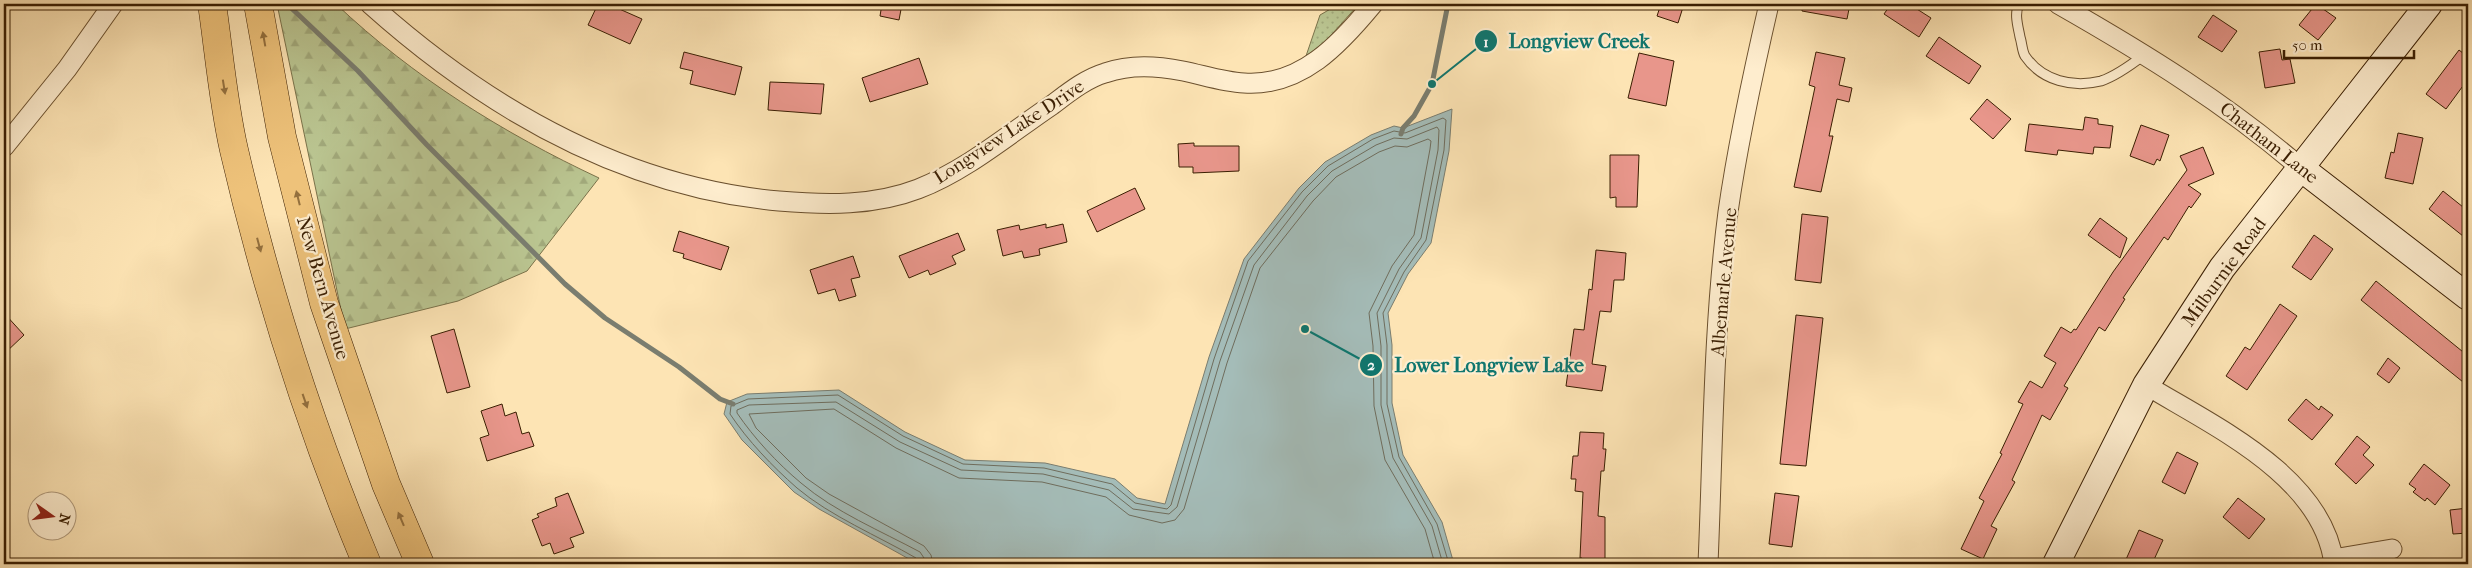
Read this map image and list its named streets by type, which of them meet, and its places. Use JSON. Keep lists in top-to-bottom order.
{
  "streets": {
    "main road": ["New Bern Avenue"],
    "street": [
      "Longview Lake Drive",
      "Chatham Lane",
      "Milburnie Road",
      "Albemarle Avenue"
    ]
  },
  "crossings": [
    ["Chatham Lane", "Milburnie Road"]
  ],
  "places": ["Longview Creek", "Lower Longview Lake"],
  "scale_bar": "50 m",
  "north": "right"
}
